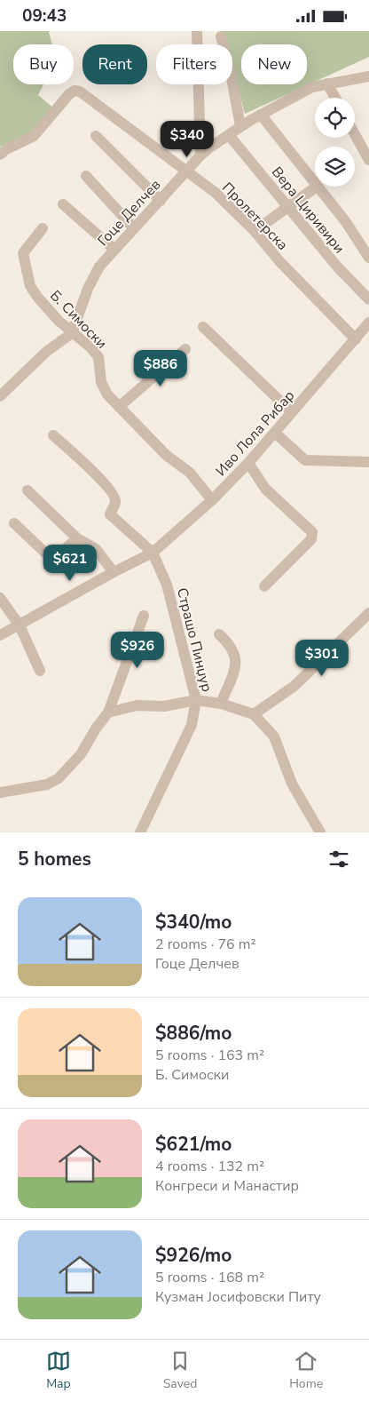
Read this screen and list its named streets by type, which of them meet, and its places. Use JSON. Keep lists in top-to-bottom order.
{
  "streets": {
    "street": [
      "Вера Циривири",
      "Гоце Делчев",
      "Пролетерска",
      "Б. Симоски",
      "Иво Лола Рибар",
      "Страшо Пинџур"
    ]
  },
  "crossings": [
    ["Вера Циривири", "Гоце Делчев"],
    ["Гоце Делчев", "Пролетерска"],
    ["Гоце Делчев", "Б. Симоски"],
    ["Пролетерска", "Иво Лола Рибар"],
    ["Б. Симоски", "Иво Лола Рибар"],
    ["Иво Лола Рибар", "Страшо Пинџур"]
  ],
  "page": {
    "status": "09:43",
    "chip": [
      "Buy",
      "Rent",
      "Filters",
      "New"
    ],
    "price": [
      "$340",
      "$886",
      "$621",
      "$926",
      "$301"
    ],
    "heading": "5 homes",
    "list": [
      {
        "name": "$340/mo",
        "note": "2 rooms · 76 m² · Гоце Делчев"
      },
      {
        "name": "$886/mo",
        "note": "5 rooms · 163 m² · Б. Симоски"
      },
      {
        "name": "$621/mo",
        "note": "4 rooms · 132 m² · Конгреси и Манастир"
      },
      {
        "name": "$926/mo",
        "note": "5 rooms · 168 m² · Кузман Јосифовски Питу"
      }
    ],
    "tabs": ["Map", "Saved", "Home"]
  }
}
